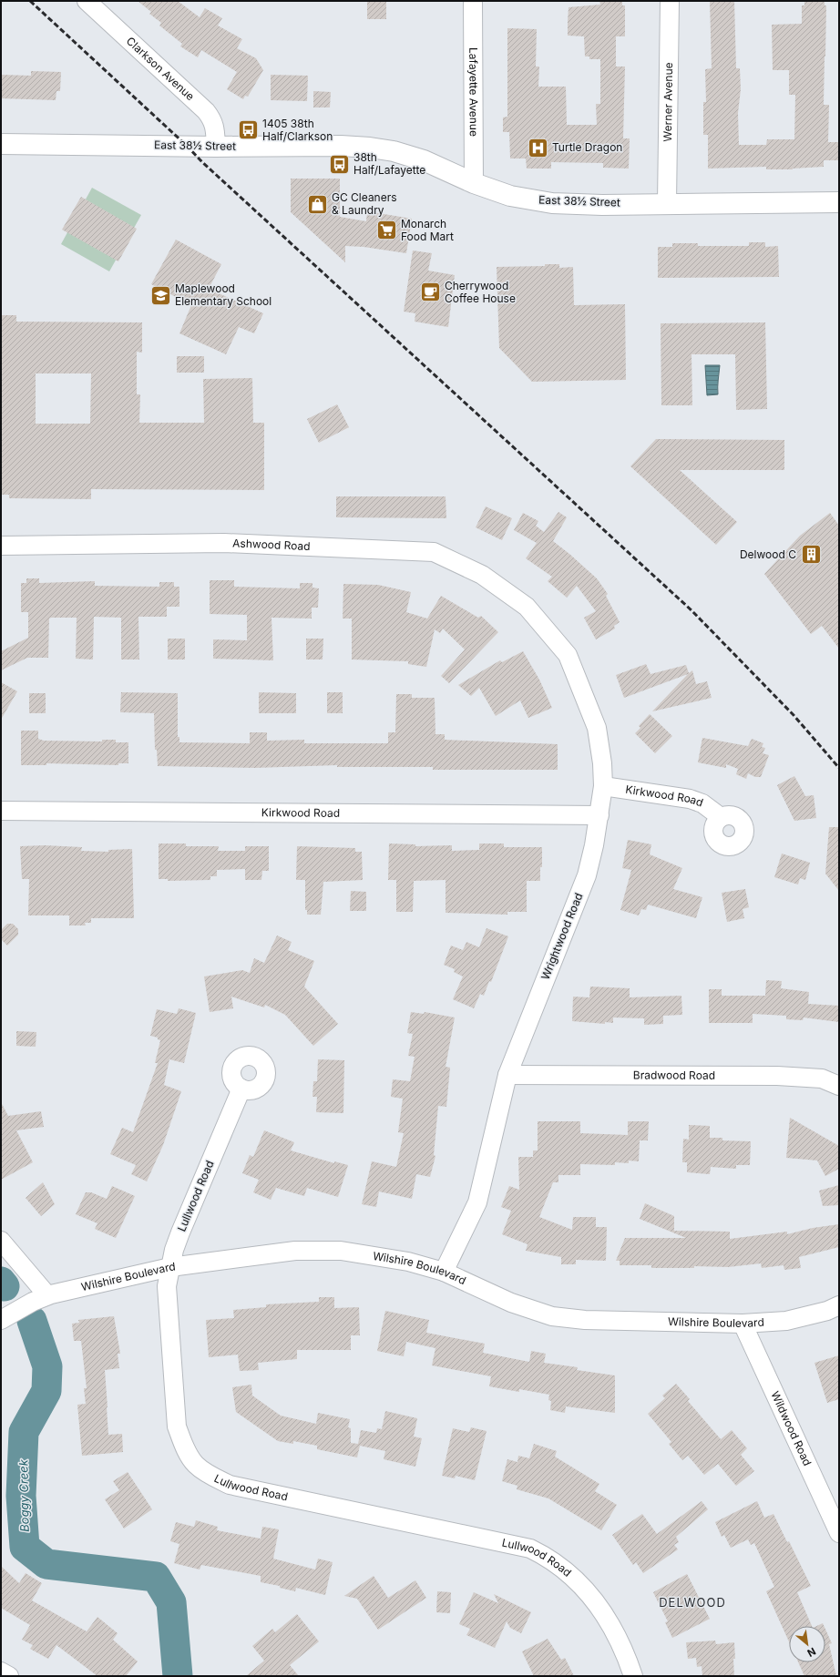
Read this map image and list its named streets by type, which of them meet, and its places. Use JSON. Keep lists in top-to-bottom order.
{
  "streets": {
    "street": [
      "Clarkson Avenue",
      "Lafayette Avenue",
      "Werner Avenue",
      "East 38½ Street",
      "Ashwood Road",
      "Kirkwood Road",
      "Wrightwood Road",
      "Bradwood Road",
      "Lullwood Road",
      "Wilshire Boulevard",
      "Wildwood Road"
    ]
  },
  "crossings": [
    ["Clarkson Avenue", "East 38½ Street"],
    ["Lafayette Avenue", "East 38½ Street"],
    ["Werner Avenue", "East 38½ Street"],
    ["Ashwood Road", "Wrightwood Road"],
    ["Kirkwood Road", "Wrightwood Road"],
    ["Wrightwood Road", "Bradwood Road"],
    ["Wrightwood Road", "Wilshire Boulevard"],
    ["Lullwood Road", "Wilshire Boulevard"],
    ["Wilshire Boulevard", "Wildwood Road"]
  ],
  "districts": ["DELWOOD"],
  "water": ["Boggy Creek"],
  "places": {
    "bus stop": ["1405 38th Half/Clarkson", "38th Half/Lafayette"],
    "hospital": ["Turtle Dragon"],
    "shop": ["GC Cleaners & Laundry"],
    "supermarket": ["Monarch Food Mart"],
    "cafe": ["Cherrywood Coffee House"],
    "school or university": ["Maplewood Elementary School"],
    "building": ["Delwood C"]
  },
  "north": "bottom right"
}
